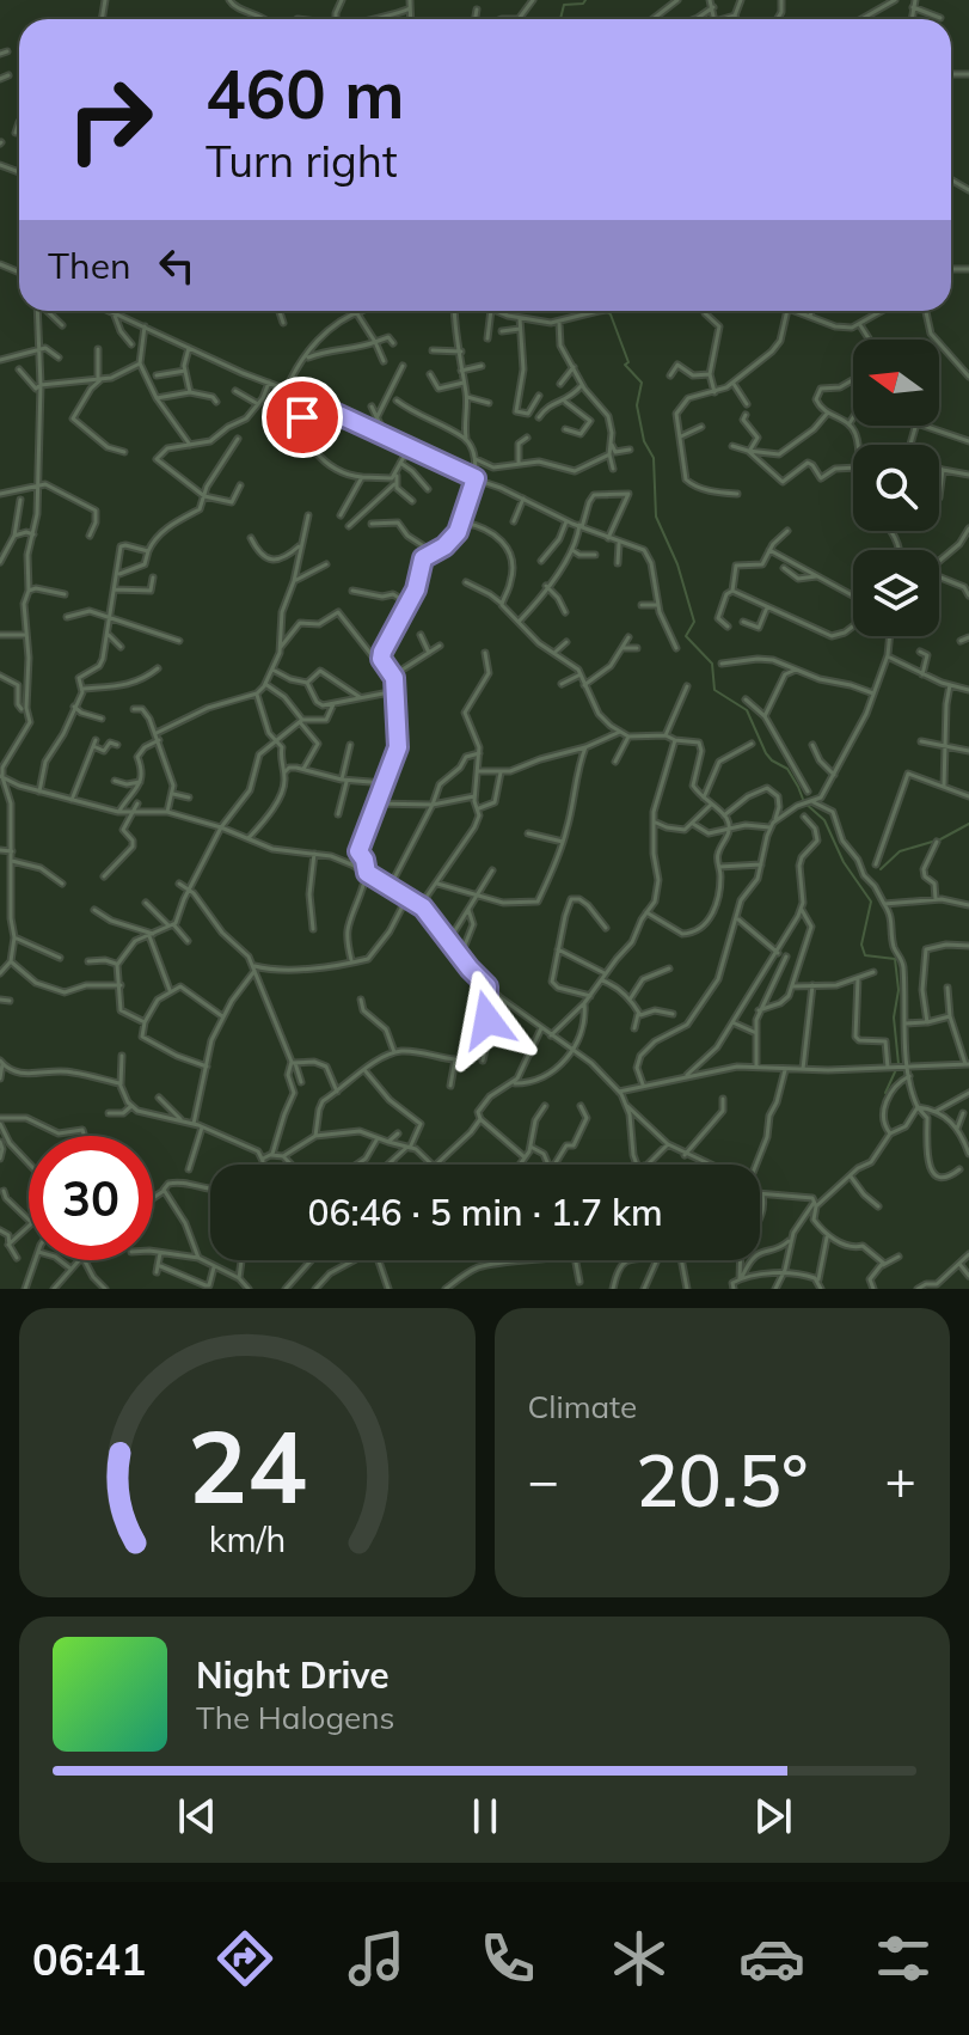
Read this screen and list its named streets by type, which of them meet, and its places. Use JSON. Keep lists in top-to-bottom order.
{
  "north": "left",
  "page": {
    "turn": ["460 m", "Turn right"],
    "then": "Then",
    "limit": "30",
    "trip": "06:46 · 5 min · 1.7 km",
    "tile": "Climate",
    "heat": ["−", "20.5°", "+"],
    "song": ["Night Drive", "The Halogens"],
    "tabs": "06:41",
    "gauge": ["24", "km/h"]
  }
}
